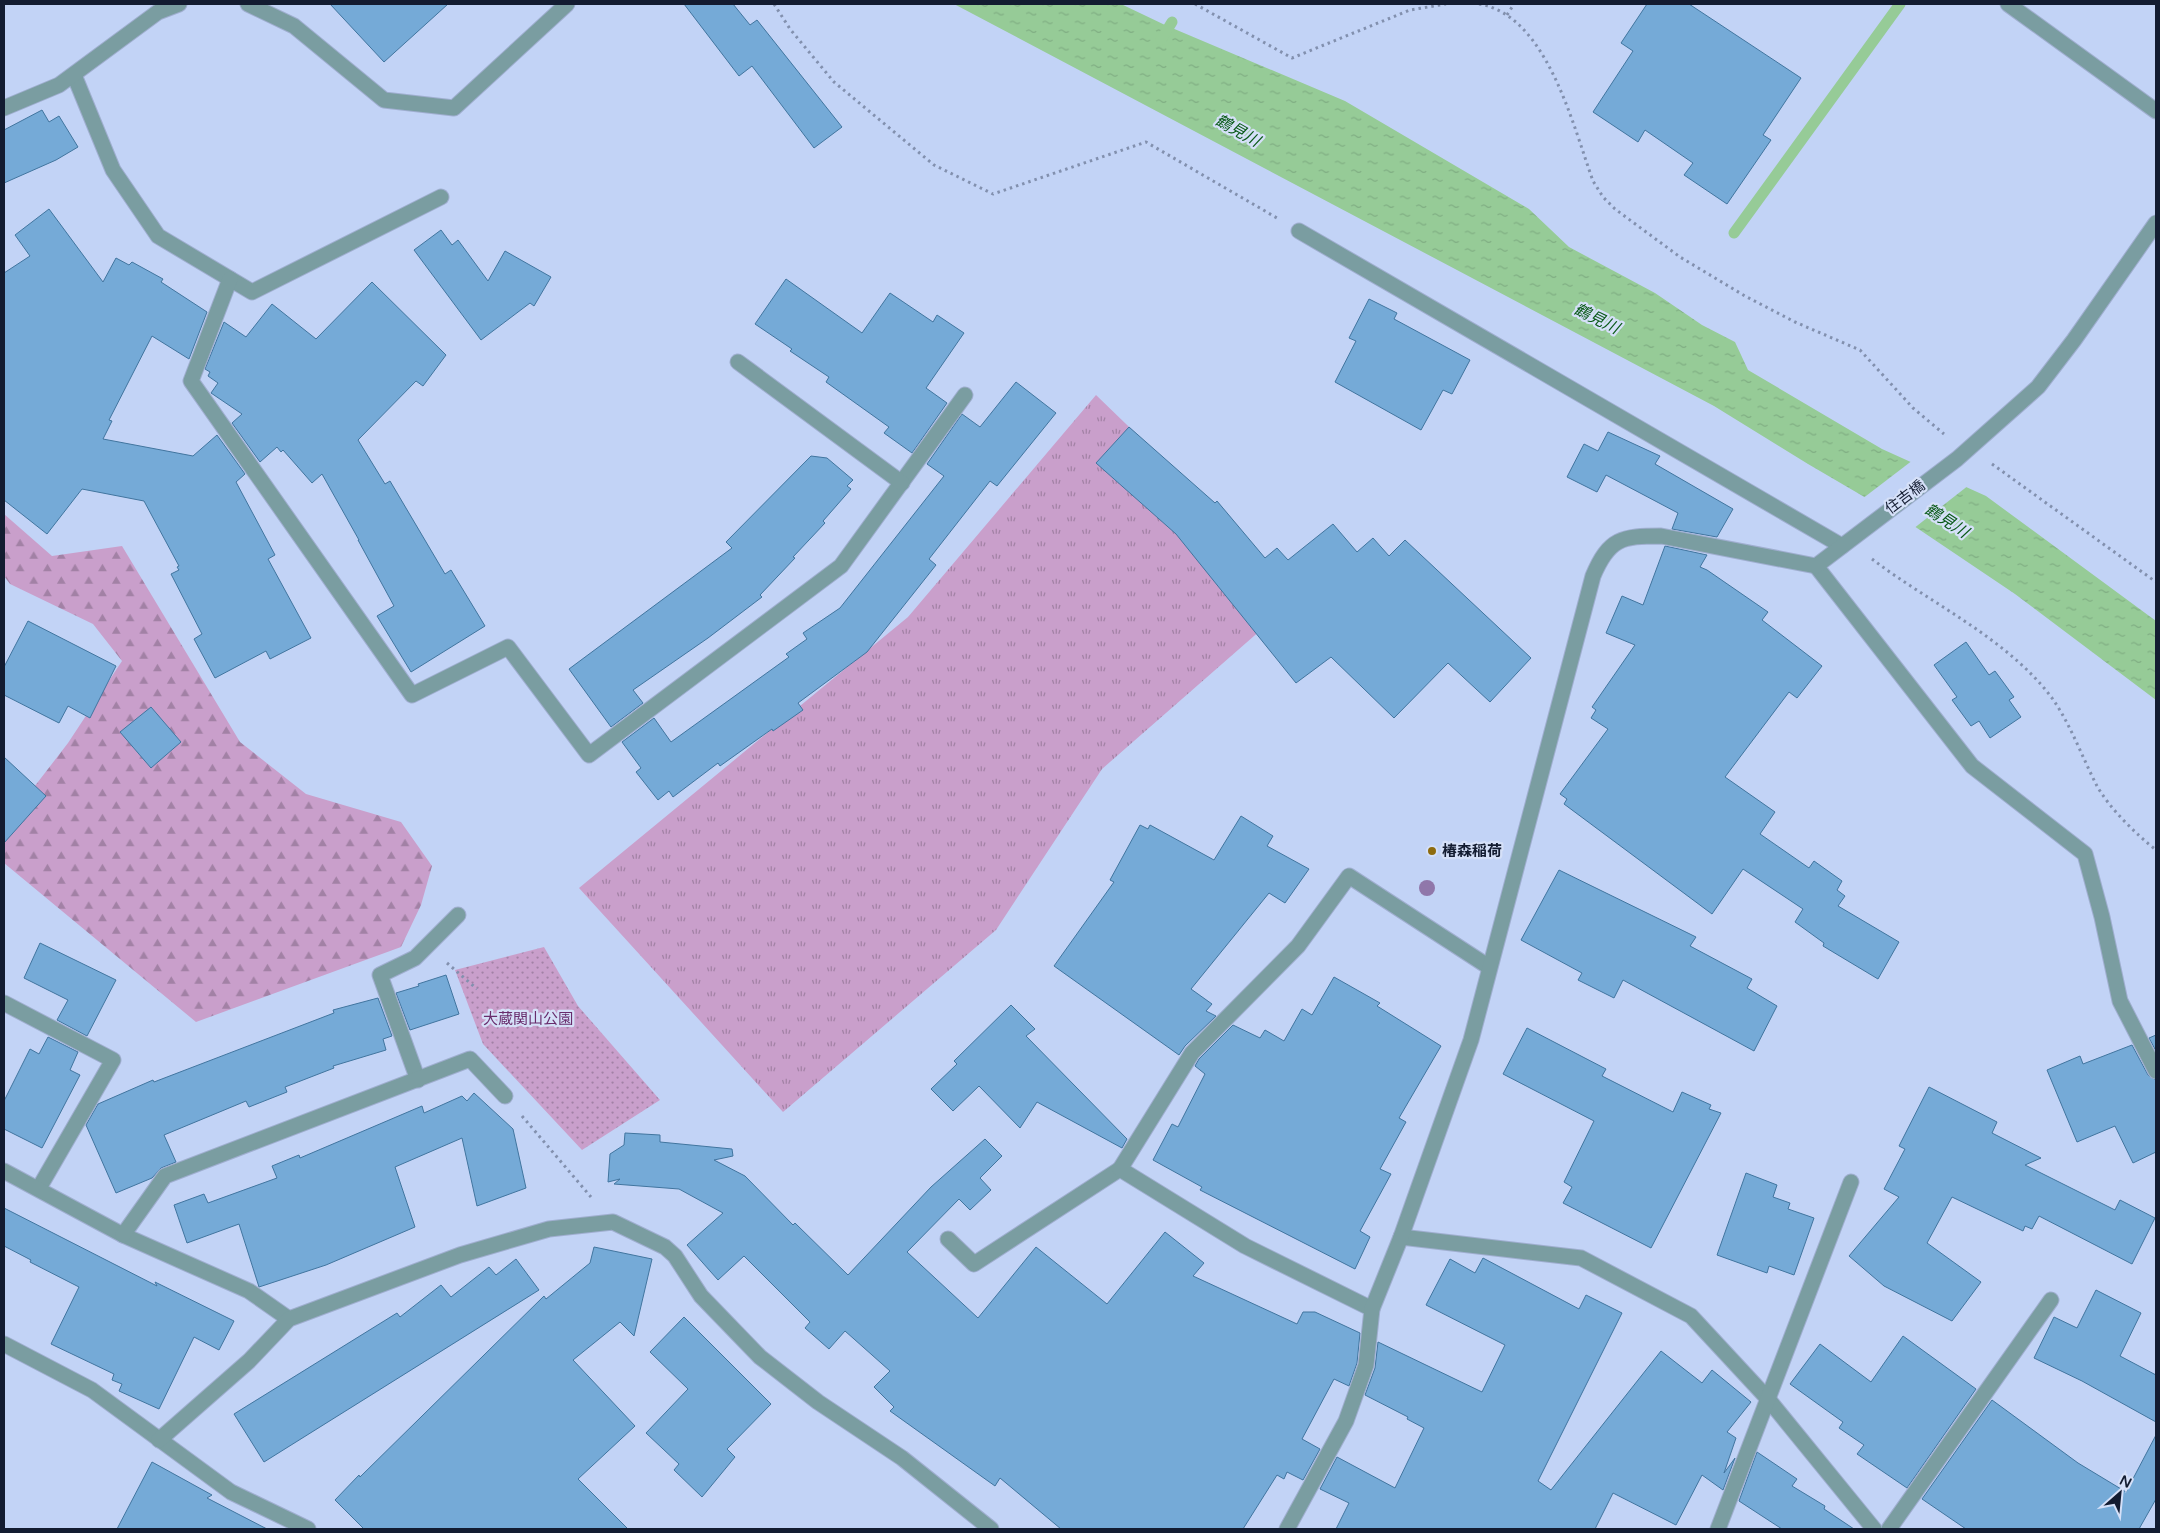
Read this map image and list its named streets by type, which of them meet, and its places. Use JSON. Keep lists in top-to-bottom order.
{
  "streets": {
    "street": ["住吉橋"]
  },
  "water": ["鶴見川"],
  "parks": ["大蔵関山公園"],
  "places": ["椿森稲荷"],
  "north": "top right"
}
